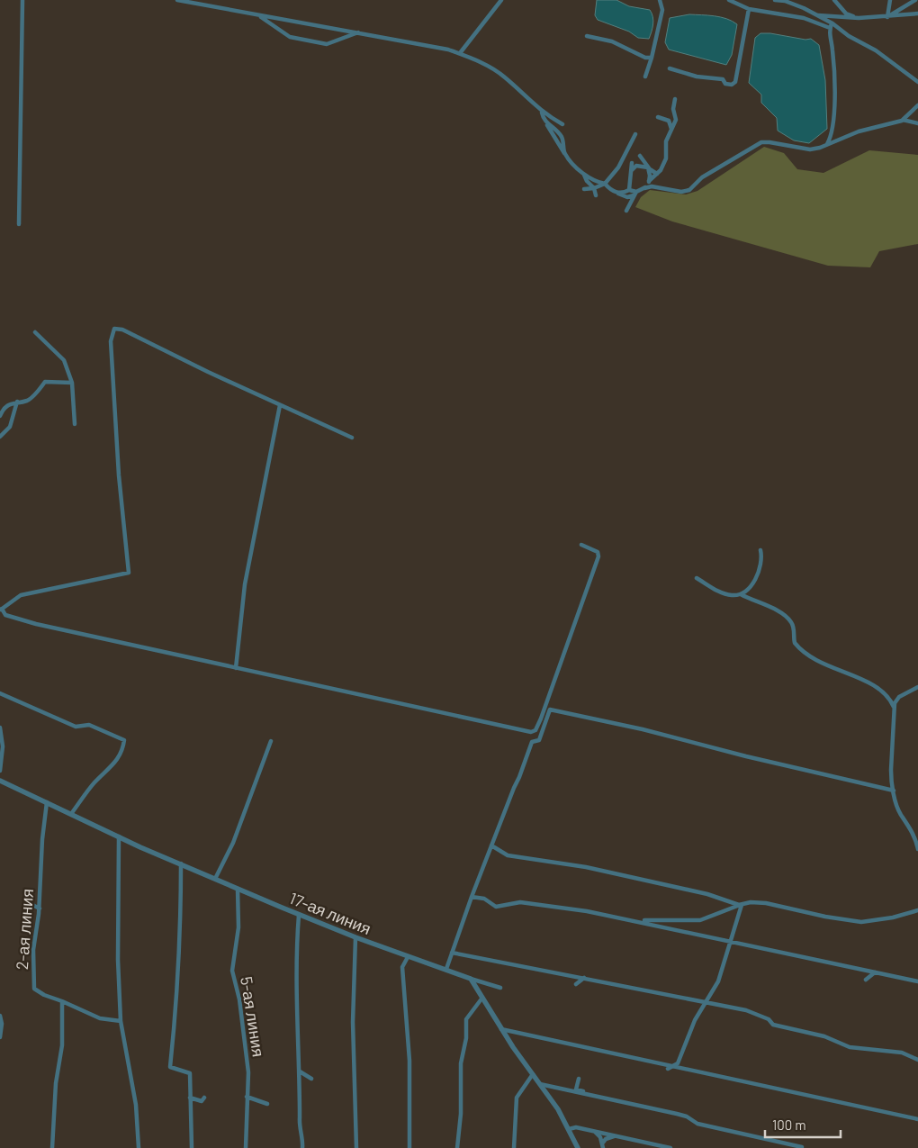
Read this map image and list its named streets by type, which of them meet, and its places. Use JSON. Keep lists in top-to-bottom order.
{
  "streets": {
    "street": ["17-ая линия", "2-ая линия", "5-ая линия"]
  },
  "crossings": [
    ["17-ая линия", "2-ая линия"],
    ["17-ая линия", "5-ая линия"]
  ],
  "scale_bar": "100 m"
}
